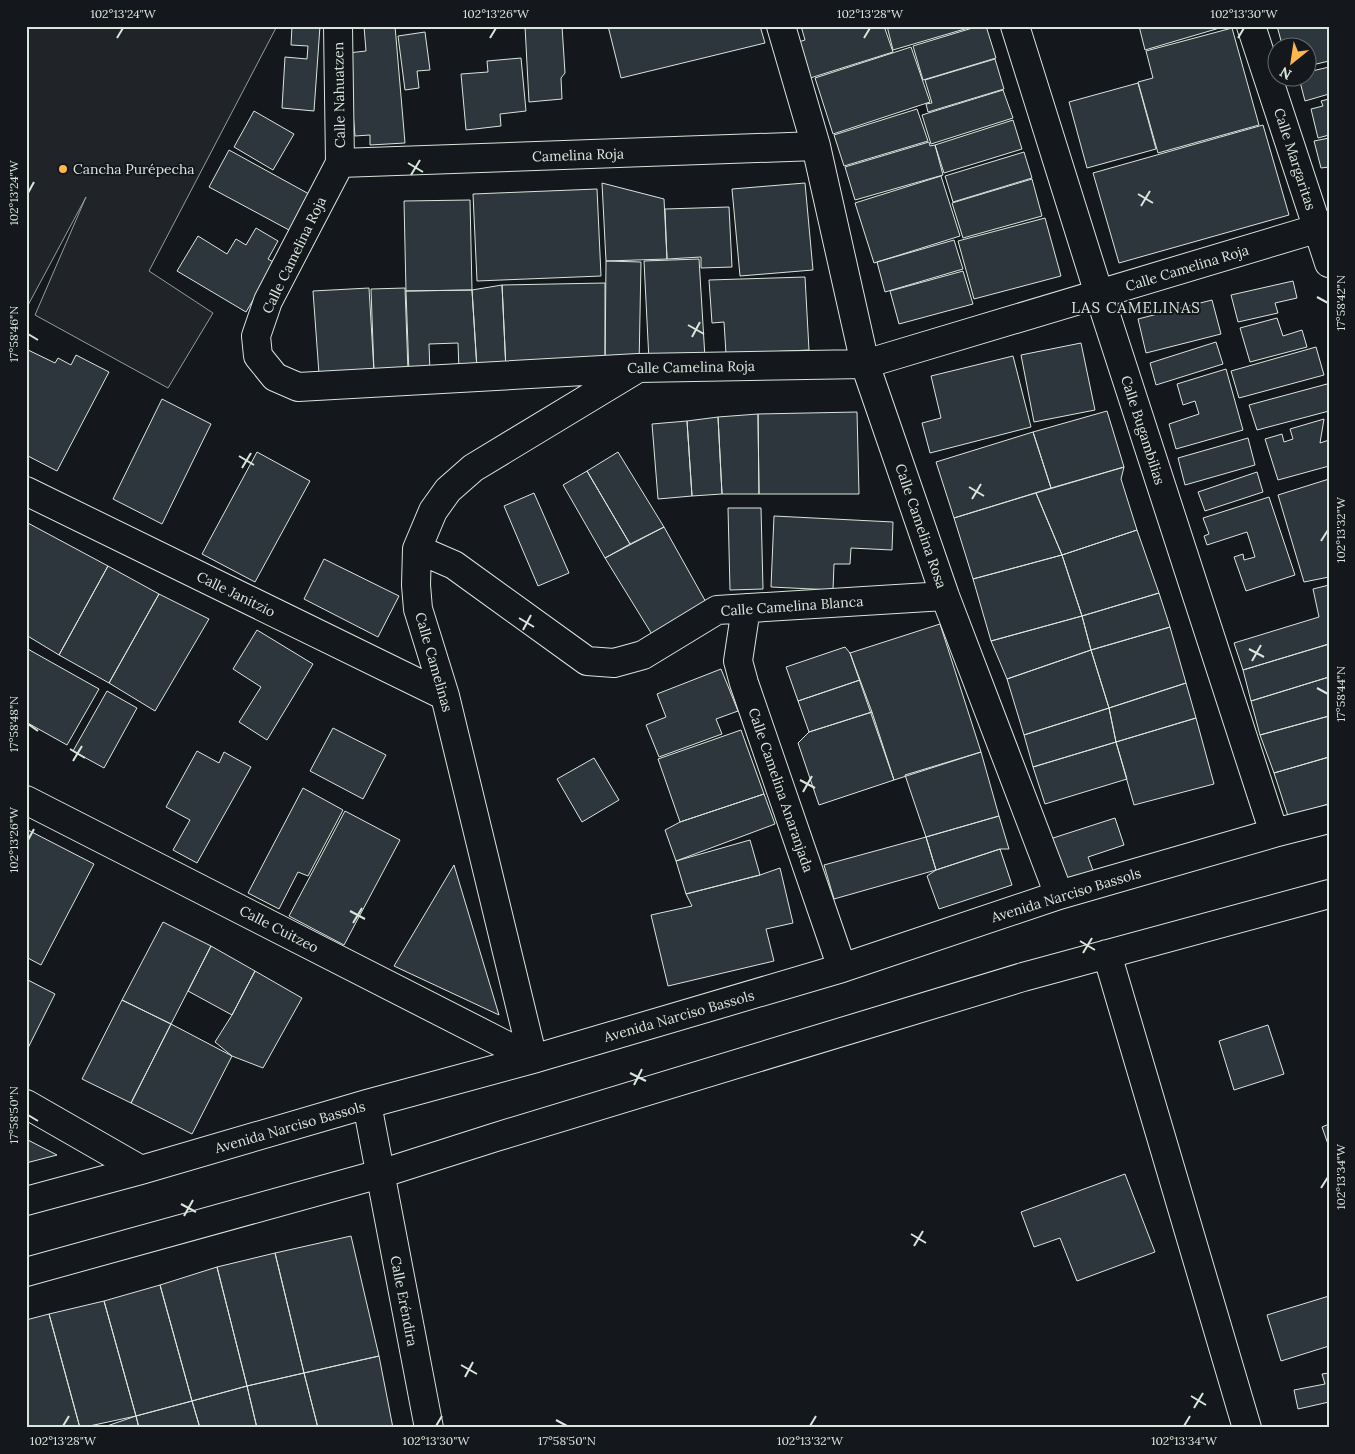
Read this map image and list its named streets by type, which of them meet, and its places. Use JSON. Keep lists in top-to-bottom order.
{
  "streets": {
    "street": [
      "Calle Nahuatzen",
      "Camelina Roja",
      "Calle Margaritas",
      "Calle Camelina Roja",
      "Calle Bugambilias",
      "Calle Camelina Rosa",
      "Calle Janitzio",
      "Calle Camelina Blanca",
      "Calle Camelinas",
      "Calle Camelina Anaranjada",
      "Avenida Narciso Bassols",
      "Calle Cuitzeo",
      "Calle Eréndira"
    ]
  },
  "crossings": [
    ["Calle Nahuatzen", "Camelina Roja"],
    ["Calle Nahuatzen", "Calle Camelina Roja"],
    ["Camelina Roja", "Calle Camelina Roja"],
    ["Camelina Roja", "Calle Camelina Rosa"],
    ["Calle Margaritas", "Calle Camelina Roja"],
    ["Calle Camelina Roja", "Calle Bugambilias"],
    ["Calle Camelina Roja", "Calle Camelina Rosa"],
    ["Calle Camelina Roja", "Calle Camelinas"],
    ["Calle Bugambilias", "Avenida Narciso Bassols"],
    ["Calle Camelina Rosa", "Calle Camelina Blanca"],
    ["Calle Camelina Rosa", "Avenida Narciso Bassols"],
    ["Calle Janitzio", "Calle Camelinas"],
    ["Calle Camelina Blanca", "Calle Camelinas"],
    ["Calle Camelina Blanca", "Calle Camelina Anaranjada"],
    ["Calle Camelinas", "Avenida Narciso Bassols"],
    ["Calle Camelinas", "Calle Cuitzeo"],
    ["Calle Camelina Anaranjada", "Avenida Narciso Bassols"],
    ["Avenida Narciso Bassols", "Calle Cuitzeo"],
    ["Avenida Narciso Bassols", "Calle Eréndira"]
  ],
  "districts": ["LAS CAMELINAS"],
  "places": ["Cancha Purépecha"],
  "north": "bottom left",
  "coordinates": [
    "102°13'24\"W",
    "102°13'26\"W",
    "102°13'28\"W",
    "102°13'30\"W",
    "17°58'42\"N",
    "17°58'46\"N",
    "102°13'32\"W",
    "17°58'44\"N",
    "17°58'48\"N",
    "17°58'50\"N",
    "102°13'34\"W"
  ]
}
